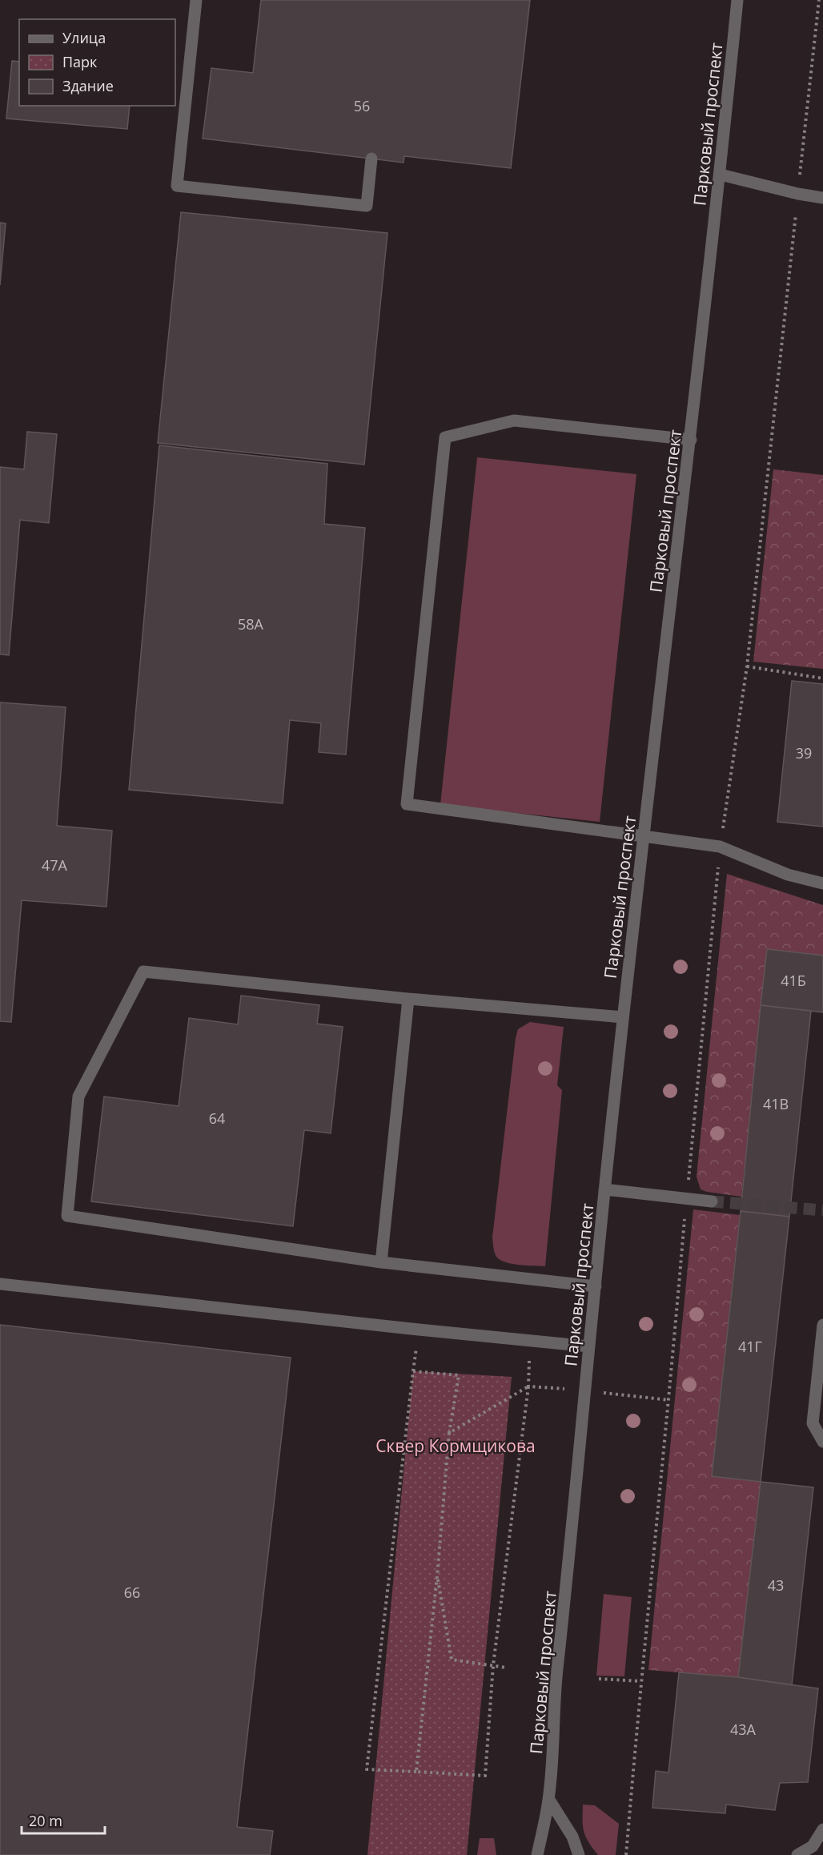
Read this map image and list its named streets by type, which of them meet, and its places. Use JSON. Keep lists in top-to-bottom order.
{
  "streets": {
    "street": ["Парковый проспект"]
  },
  "parks": ["Сквер Кормщикова"],
  "house_numbers": [
    "56",
    "58А",
    "39",
    "47А",
    "41Б",
    "41В",
    "64",
    "41Г",
    "43",
    "66",
    "43А"
  ],
  "legend": ["Улица", "Парк", "Здание"],
  "scale_bar": "20 m"
}
